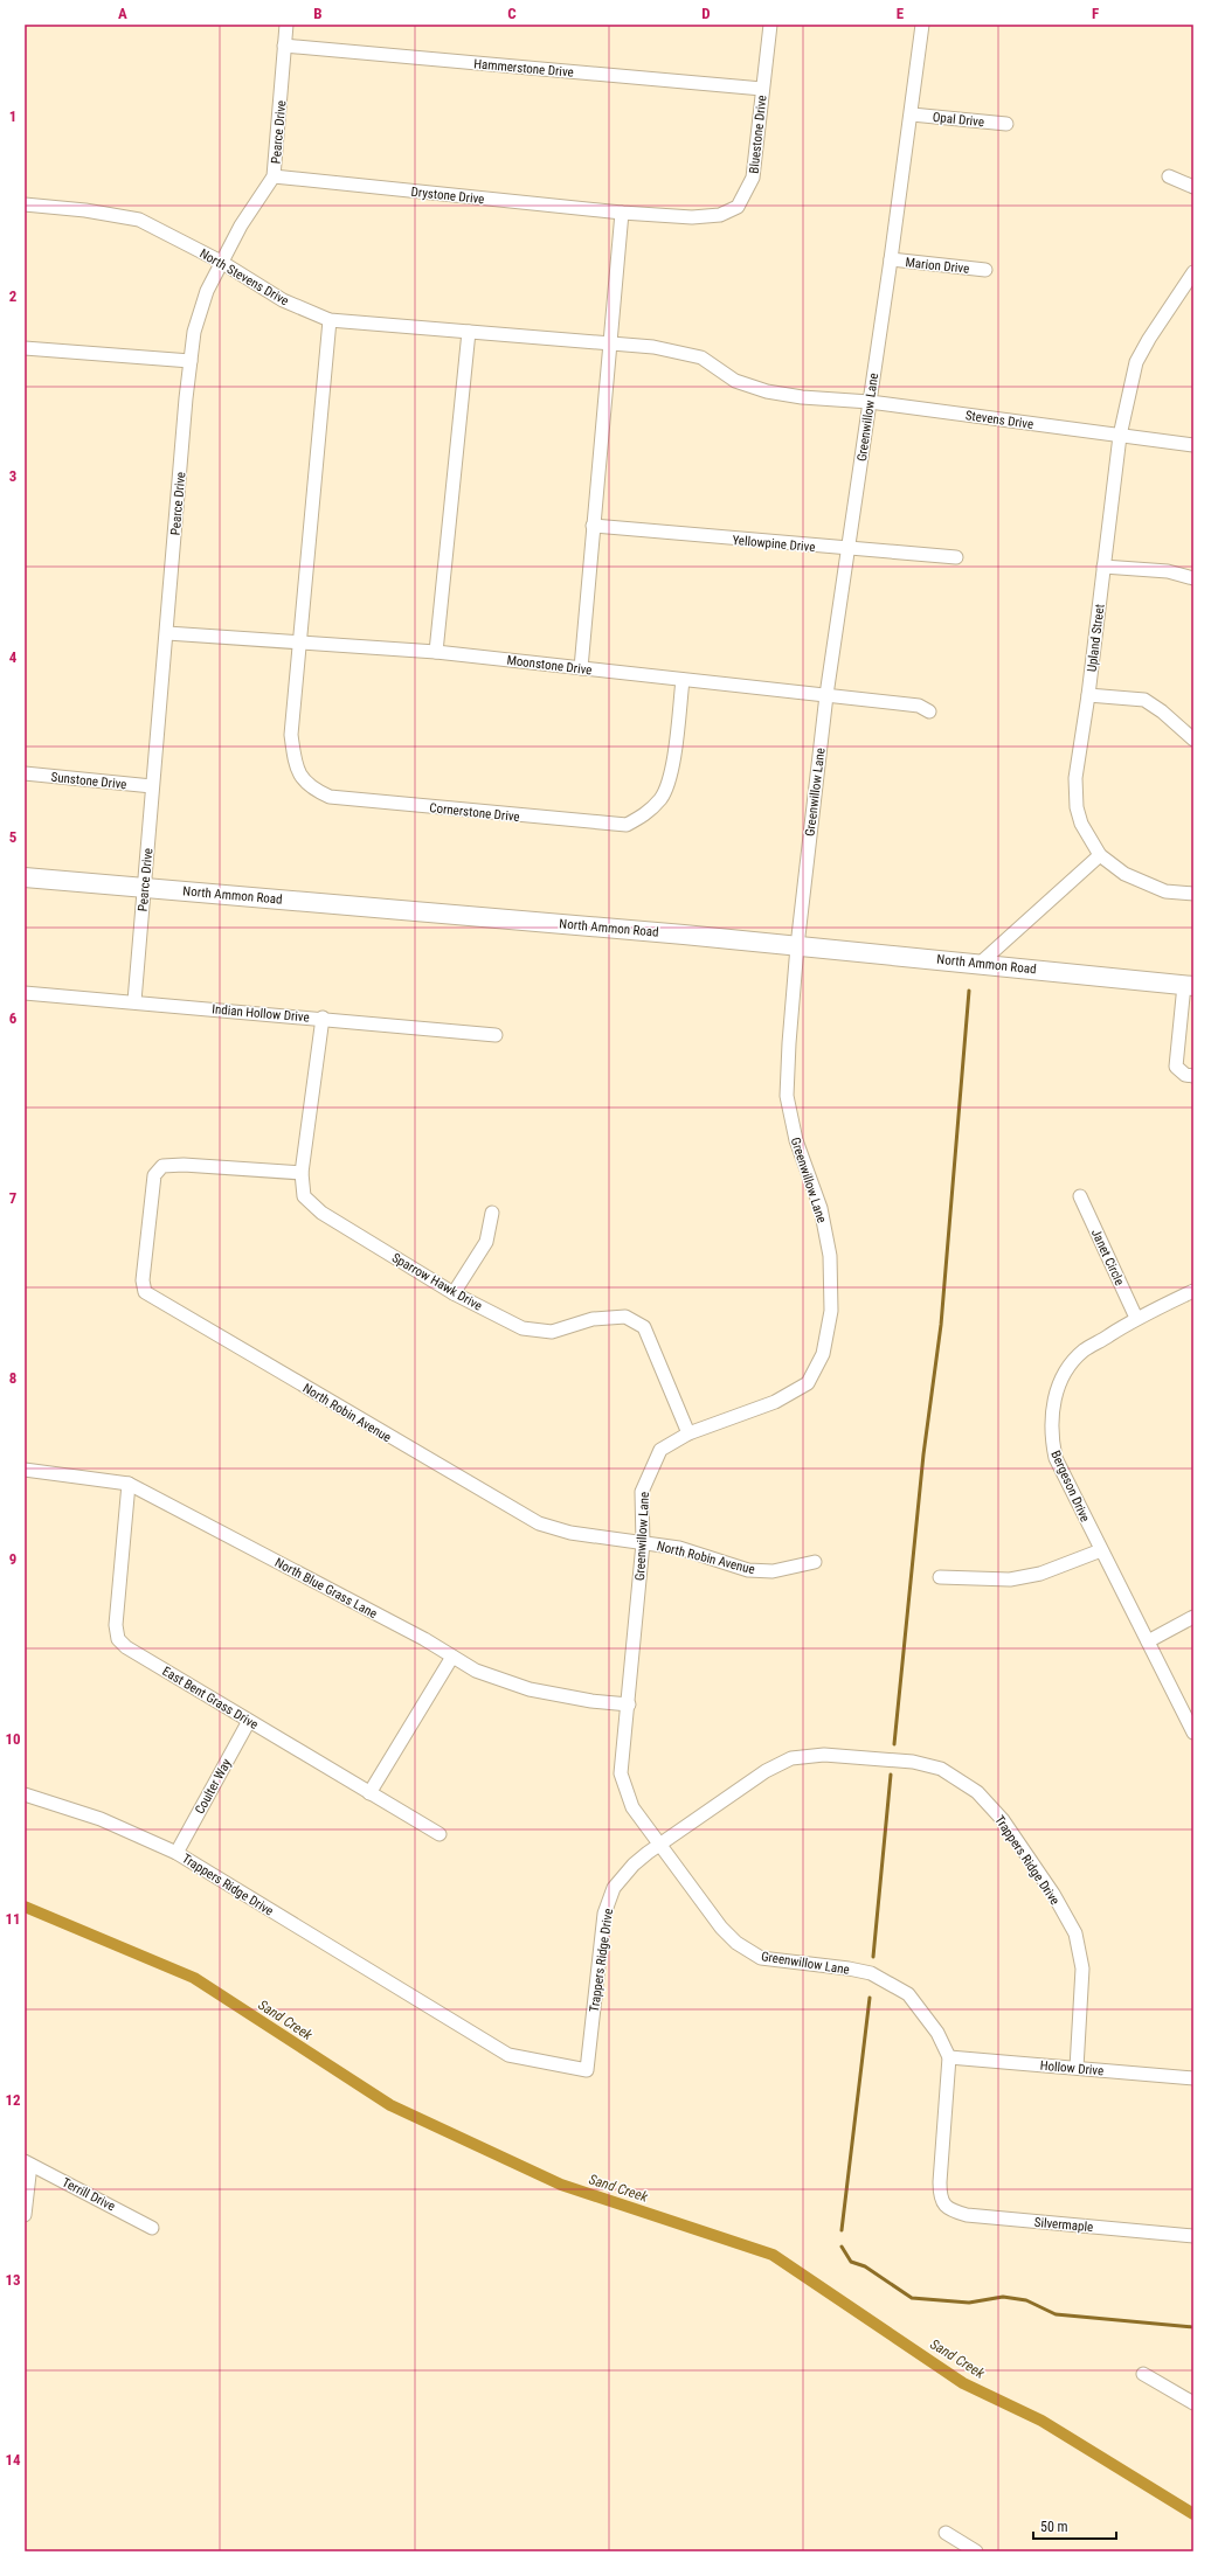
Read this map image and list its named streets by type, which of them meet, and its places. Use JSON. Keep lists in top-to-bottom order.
{
  "streets": {
    "main road": ["North Ammon Road"],
    "street": [
      "Hammerstone Drive",
      "Opal Drive",
      "Pearce Drive",
      "Bluestone Drive",
      "Drystone Drive",
      "Marion Drive",
      "North Stevens Drive",
      "Greenwillow Lane",
      "Stevens Drive",
      "Yellowpine Drive",
      "Upland Street",
      "Moonstone Drive",
      "Sunstone Drive",
      "Cornerstone Drive",
      "Indian Hollow Drive",
      "Janet Circle",
      "Sparrow Hawk Drive",
      "North Robin Avenue",
      "Bergeson Drive",
      "North Blue Grass Lane",
      "East Bent Grass Drive",
      "Coulter Way",
      "Trappers Ridge Drive",
      "Hollow Drive",
      "Terrill Drive",
      "Silvermaple"
    ]
  },
  "crossings": [
    ["Hammerstone Drive", "Pearce Drive"],
    ["Hammerstone Drive", "Bluestone Drive"],
    ["Opal Drive", "Greenwillow Lane"],
    ["Pearce Drive", "Drystone Drive"],
    ["Pearce Drive", "North Stevens Drive"],
    ["Pearce Drive", "Moonstone Drive"],
    ["Pearce Drive", "Sunstone Drive"],
    ["Pearce Drive", "North Ammon Road"],
    ["Pearce Drive", "Indian Hollow Drive"],
    ["Bluestone Drive", "Drystone Drive"],
    ["Marion Drive", "Greenwillow Lane"],
    ["North Stevens Drive", "Stevens Drive"],
    ["North Stevens Drive", "Cornerstone Drive"],
    ["Greenwillow Lane", "Stevens Drive"],
    ["Greenwillow Lane", "Yellowpine Drive"],
    ["Greenwillow Lane", "Moonstone Drive"],
    ["Greenwillow Lane", "North Ammon Road"],
    ["Greenwillow Lane", "Sparrow Hawk Drive"],
    ["Greenwillow Lane", "North Robin Avenue"],
    ["Greenwillow Lane", "North Blue Grass Lane"],
    ["Greenwillow Lane", "Trappers Ridge Drive"],
    ["Greenwillow Lane", "Hollow Drive"],
    ["Greenwillow Lane", "Silvermaple"],
    ["Stevens Drive", "Upland Street"],
    ["Moonstone Drive", "Cornerstone Drive"],
    ["Indian Hollow Drive", "Sparrow Hawk Drive"],
    ["Janet Circle", "Bergeson Drive"],
    ["Sparrow Hawk Drive", "North Robin Avenue"],
    ["North Blue Grass Lane", "East Bent Grass Drive"],
    ["East Bent Grass Drive", "Coulter Way"],
    ["Coulter Way", "Trappers Ridge Drive"],
    ["Trappers Ridge Drive", "Hollow Drive"],
    ["Hollow Drive", "Silvermaple"]
  ],
  "water": ["Sand Creek"],
  "scale_bar": "50 m",
  "grid": {
    "columns": [
      "A",
      "B",
      "C",
      "D",
      "E",
      "F"
    ],
    "rows": [
      "1",
      "2",
      "3",
      "4",
      "5",
      "6",
      "7",
      "8",
      "9",
      "10",
      "11",
      "12",
      "13",
      "14"
    ]
  }
}
